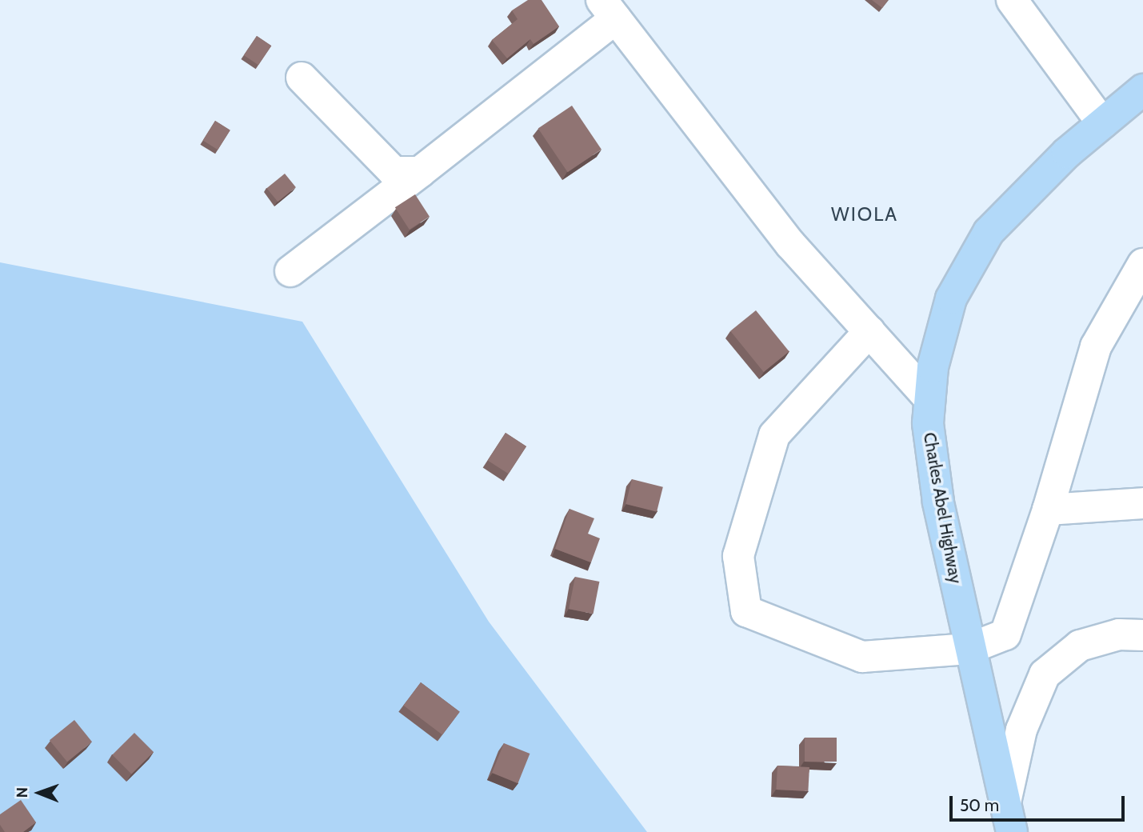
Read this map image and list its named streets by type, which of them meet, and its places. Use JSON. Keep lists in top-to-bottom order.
{
  "streets": {
    "main road": ["Charles Abel Highway"]
  },
  "districts": ["WIOLA"],
  "scale_bar": "50 m",
  "north": "left"
}
